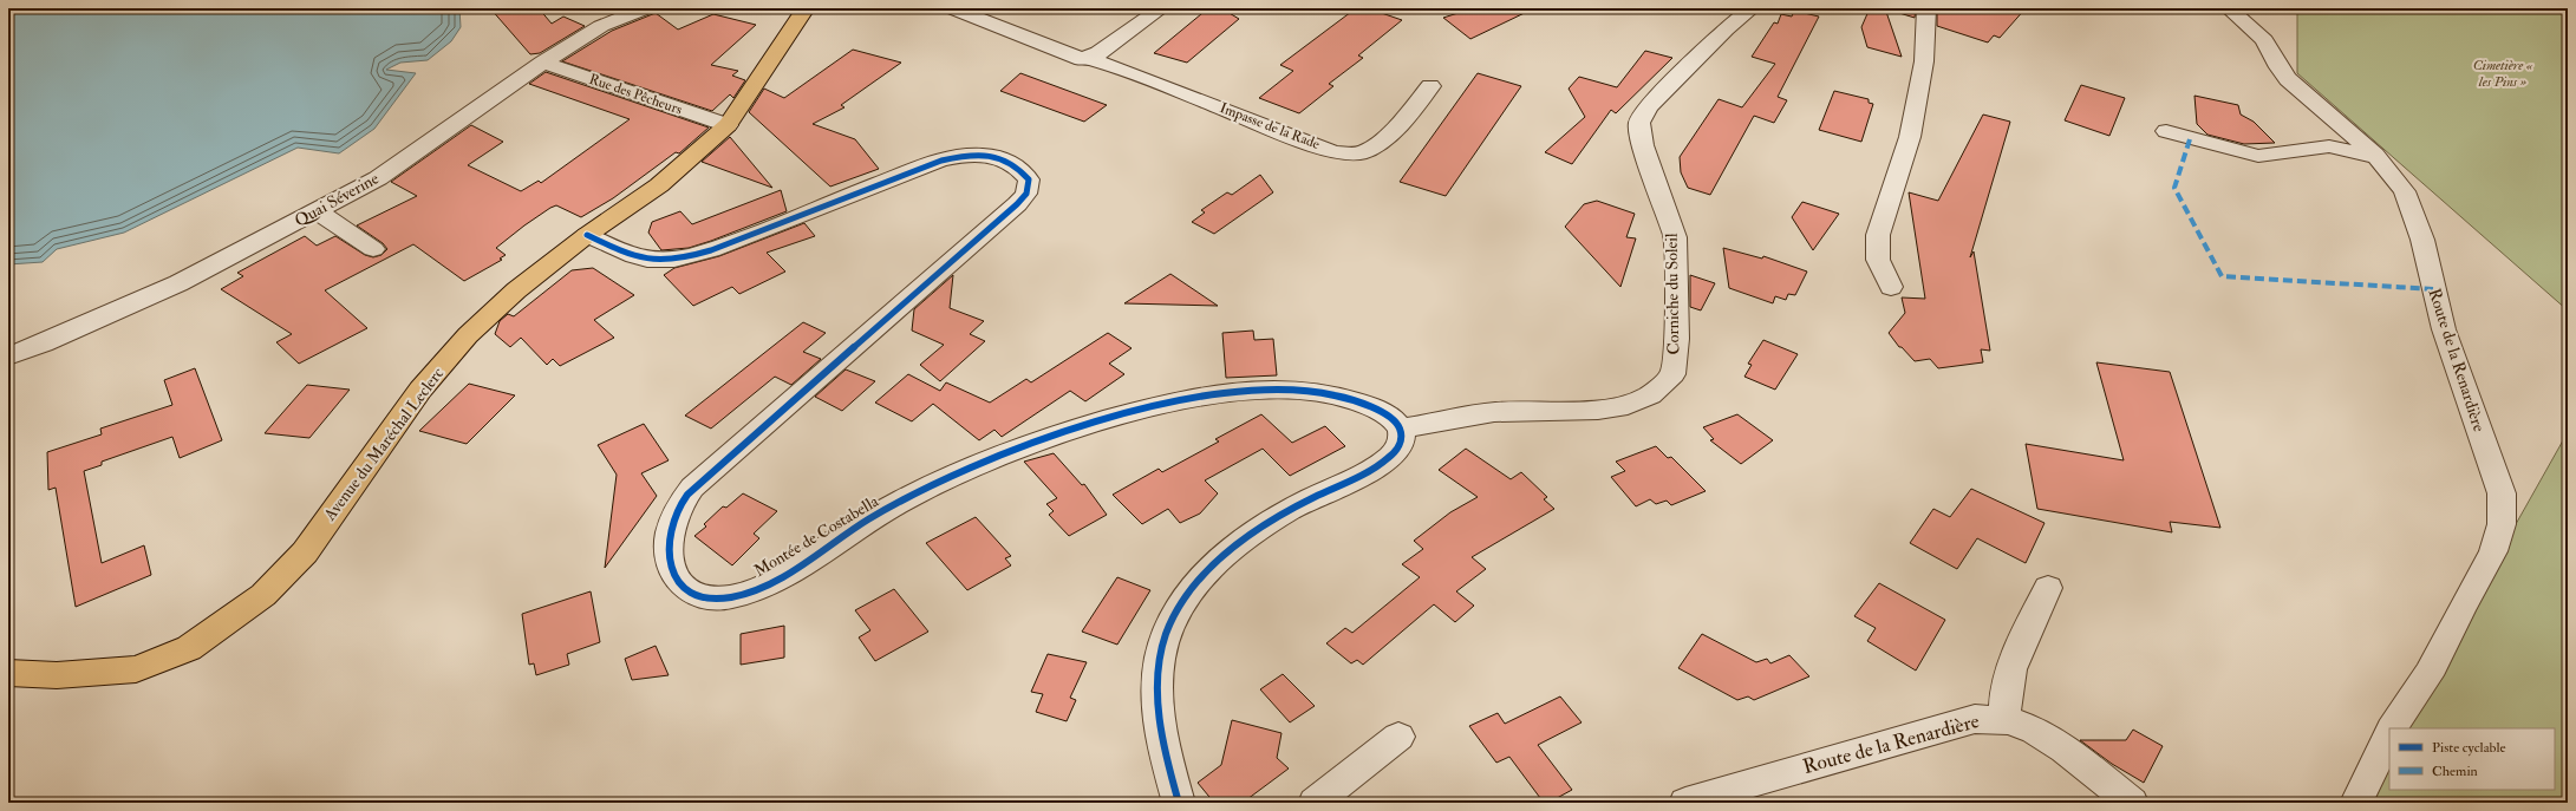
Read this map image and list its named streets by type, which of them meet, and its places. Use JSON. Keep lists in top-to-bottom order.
{
  "streets": {
    "main road": ["Avenue du Maréchal Leclerc"],
    "street": [
      "Rue des Pêcheurs",
      "Impasse de la Rade",
      "Quai Séverine",
      "Corniche du Soleil",
      "Route de la Renardière",
      "Montée de Costabella"
    ]
  },
  "crossings": [
    ["Rue des Pêcheurs", "Quai Séverine"],
    ["Rue des Pêcheurs", "Avenue du Maréchal Leclerc"],
    ["Corniche du Soleil", "Montée de Costabella"],
    ["Avenue du Maréchal Leclerc", "Montée de Costabella"]
  ],
  "parks": ["Cimetière « les Pins »"],
  "legend": ["Piste cyclable", "Chemin"]
}
